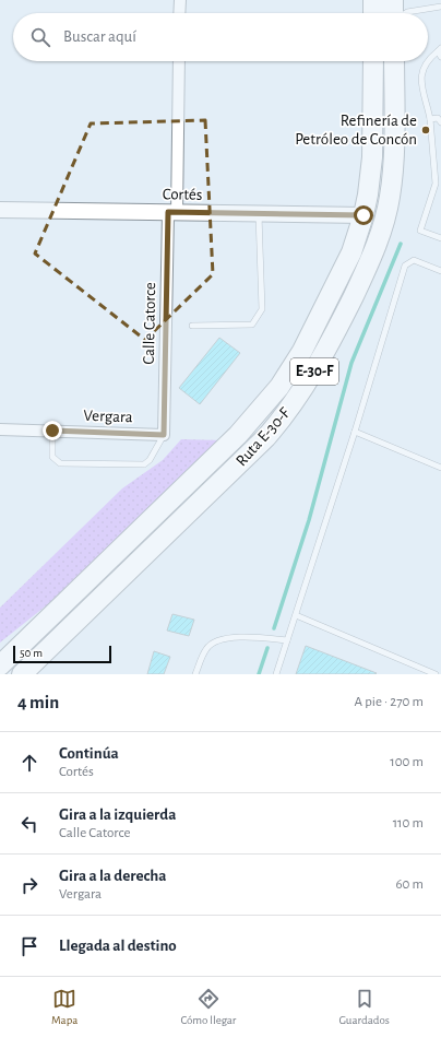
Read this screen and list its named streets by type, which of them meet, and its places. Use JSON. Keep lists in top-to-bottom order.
{
  "streets": {
    "highway": ["E-30-F", "Ruta E-30-F"],
    "main road": ["Cortés"],
    "street": ["Calle Catorce", "Vergara"]
  },
  "crossings": [
    ["Cortés", "Calle Catorce"],
    ["Cortés", "Ruta E-30-F"],
    ["Calle Catorce", "Vergara"]
  ],
  "places": ["Refinería de Petróleo de Concón"],
  "scale_bar": "50 m",
  "page": {
    "search": "Buscar aquí",
    "scale": "50 m",
    "heading": ["4 min", "A pie · 270 m"],
    "list": [
      ["Continúa", "Cortés", "100 m"],
      ["Gira a la izquierda", "Calle Catorce", "110 m"],
      ["Gira a la derecha", "Vergara", "60 m"],
      "Llegada al destino"
    ],
    "nav": ["Mapa", "Cómo llegar", "Guardados"]
  }
}
